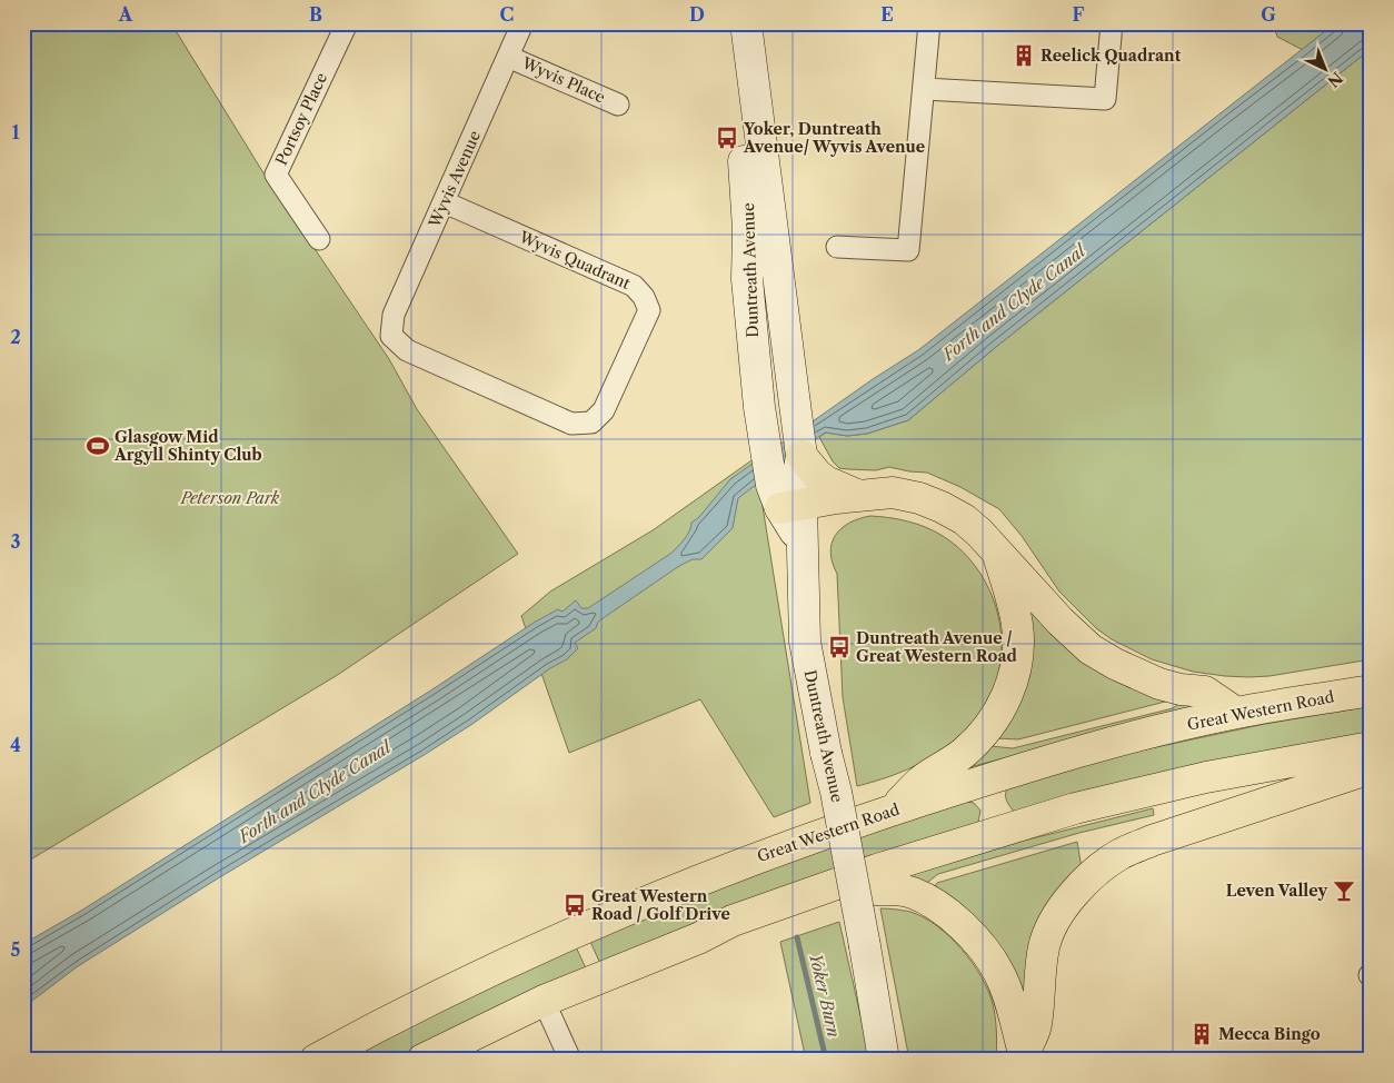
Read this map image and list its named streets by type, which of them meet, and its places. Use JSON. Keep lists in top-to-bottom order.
{
  "streets": {
    "main road": ["Great Western Road"],
    "street": [
      "Wyvis Place",
      "Portsoy Place",
      "Wyvis Avenue",
      "Wyvis Quadrant",
      "Duntreath Avenue"
    ]
  },
  "crossings": [
    ["Wyvis Place", "Wyvis Avenue"],
    ["Wyvis Avenue", "Wyvis Quadrant"]
  ],
  "water": ["Forth and Clyde Canal", "Yoker Burn"],
  "parks": ["Peterson Park"],
  "places": {
    "building": ["Reelick Quadrant", "Mecca Bingo"],
    "bus stop": ["Yoker, Duntreath Avenue/ Wyvis Avenue", "Duntreath Avenue / Great Western Road", "Great Western Road / Golf Drive"],
    "sports": ["Glasgow Mid Argyll Shinty Club"],
    "bar": ["Leven Valley"]
  },
  "north": "bottom right",
  "grid": {
    "columns": [
      "A",
      "B",
      "C",
      "D",
      "E",
      "F",
      "G"
    ],
    "rows": [
      "1",
      "2",
      "3",
      "4",
      "5"
    ]
  }
}
